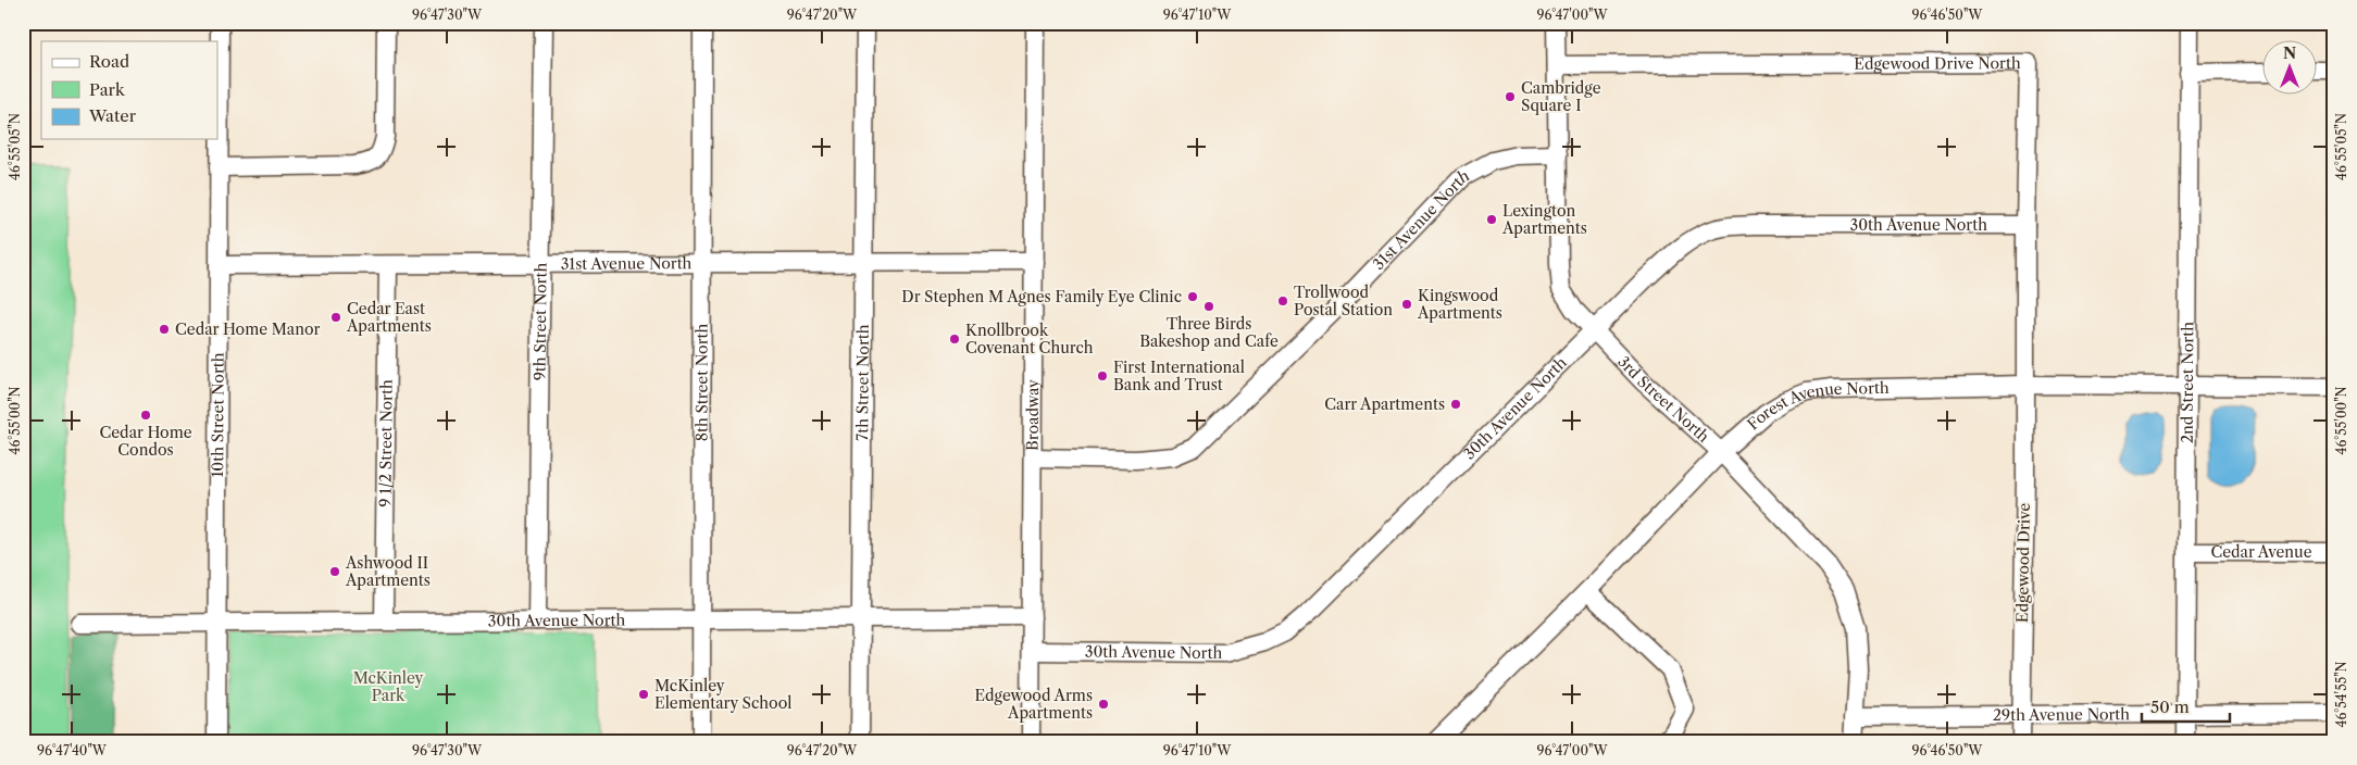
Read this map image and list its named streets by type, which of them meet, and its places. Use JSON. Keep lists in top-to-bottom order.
{
  "streets": {
    "street": [
      "Edgewood Drive North",
      "31st Avenue North",
      "30th Avenue North",
      "9th Street North",
      "8th Street North",
      "7th Street North",
      "2nd Street North",
      "3rd Street North",
      "Forest Avenue North",
      "10th Street North",
      "Broadway",
      "9 1/2 Street North",
      "Cedar Avenue",
      "Edgewood Drive",
      "29th Avenue North"
    ]
  },
  "crossings": [
    ["Edgewood Drive North", "30th Avenue North"],
    ["Edgewood Drive North", "3rd Street North"],
    ["Edgewood Drive North", "Forest Avenue North"],
    ["Edgewood Drive North", "Edgewood Drive"],
    ["31st Avenue North", "9th Street North"],
    ["31st Avenue North", "8th Street North"],
    ["31st Avenue North", "7th Street North"],
    ["31st Avenue North", "3rd Street North"],
    ["31st Avenue North", "10th Street North"],
    ["31st Avenue North", "Broadway"],
    ["31st Avenue North", "9 1/2 Street North"],
    ["30th Avenue North", "9th Street North"],
    ["30th Avenue North", "8th Street North"],
    ["30th Avenue North", "7th Street North"],
    ["30th Avenue North", "3rd Street North"],
    ["30th Avenue North", "10th Street North"],
    ["30th Avenue North", "Broadway"],
    ["30th Avenue North", "9 1/2 Street North"],
    ["2nd Street North", "Forest Avenue North"],
    ["2nd Street North", "Cedar Avenue"],
    ["2nd Street North", "29th Avenue North"],
    ["3rd Street North", "Forest Avenue North"],
    ["3rd Street North", "29th Avenue North"],
    ["Forest Avenue North", "Edgewood Drive"],
    ["Edgewood Drive", "29th Avenue North"]
  ],
  "parks": ["McKinley Park"],
  "places": [
    "Cambridge Square I",
    "Lexington Apartments",
    "Dr Stephen M Agnes Family Eye Clinic",
    "Trollwood Postal Station",
    "Kingswood Apartments",
    "Three Birds Bakeshop and Cafe",
    "Cedar East Apartments",
    "Cedar Home Manor",
    "Knollbrook Covenant Church",
    "First International Bank and Trust",
    "Carr Apartments",
    "Cedar Home Condos",
    "Ashwood II Apartments",
    "McKinley Elementary School",
    "Edgewood Arms Apartments"
  ],
  "legend": ["Road", "Park", "Water"],
  "scale_bar": "50 m",
  "north": "top",
  "coordinates": [
    "96°47'30\"W",
    "96°47'20\"W",
    "96°47'10\"W",
    "96°47'00\"W",
    "96°46'50\"W",
    "46°55'05\"N",
    "46°55'00\"N",
    "46°54'55\"N",
    "96°47'40\"W"
  ]
}
